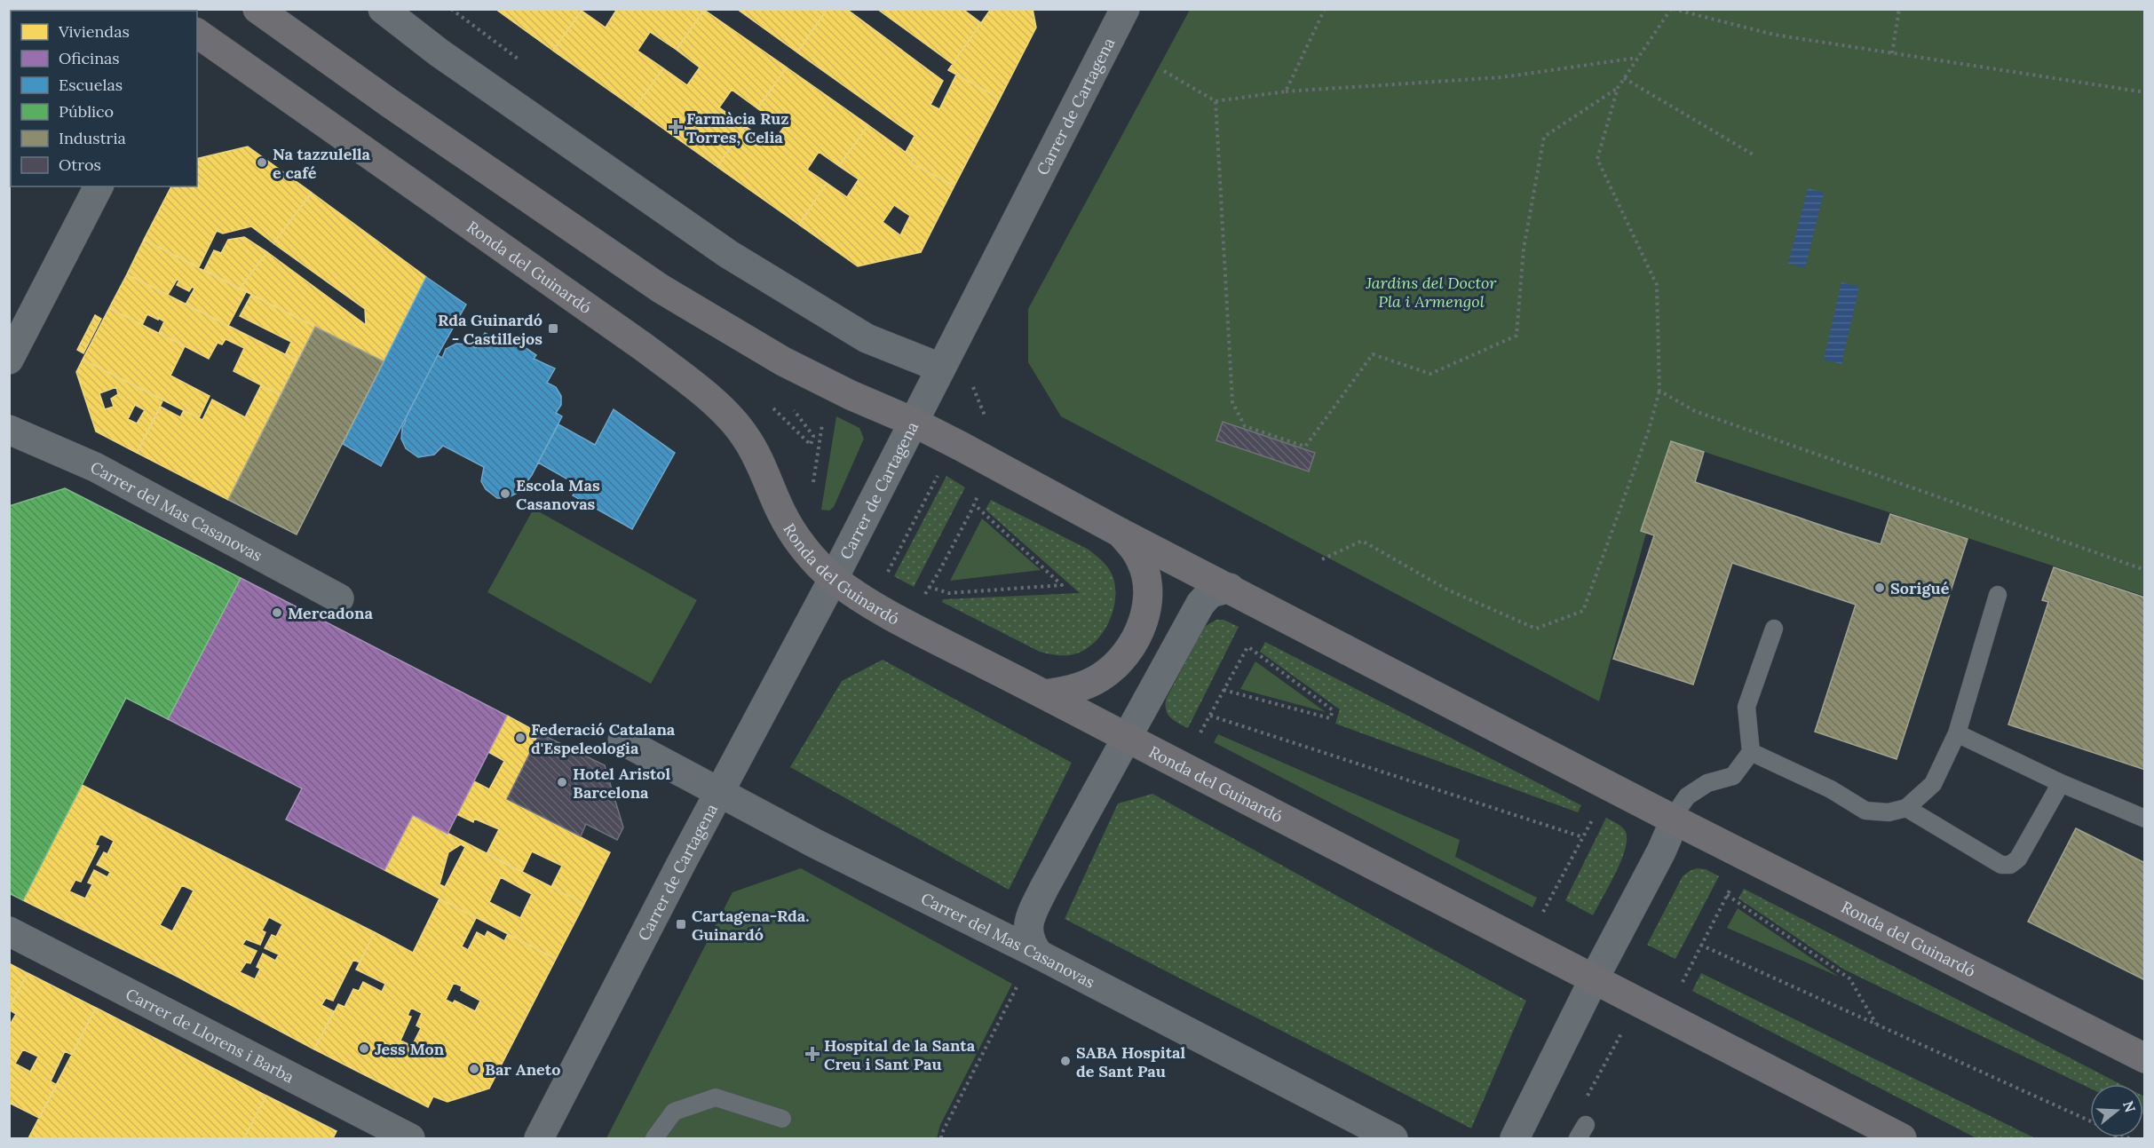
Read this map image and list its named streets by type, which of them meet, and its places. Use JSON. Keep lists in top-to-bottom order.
{
  "streets": {
    "main road": ["Ronda del Guinardó"],
    "street": ["Carrer de Cartagena", "Carrer del Mas Casanovas", "Carrer de Llorens i Barba"]
  },
  "crossings": [
    ["Carrer de Cartagena", "Ronda del Guinardó"],
    ["Carrer de Cartagena", "Carrer del Mas Casanovas"]
  ],
  "parks": ["Jardins del Doctor Pla i Armengol"],
  "places": {
    "health": ["Farmàcia Ruz Torres, Celia", "Hospital de la Santa Creu i Sant Pau"],
    "other": [
      "Na tazzulella e café",
      "Escola Mas Casanovas",
      "Sorigué",
      "Mercadona",
      "Federació Catalana d'Espeleologia",
      "Hotel Aristol Barcelona",
      "Jess Mon",
      "SABA Hospital de Sant Pau",
      "Bar Aneto"
    ],
    "transit": ["Rda Guinardó - Castillejos", "Cartagena-Rda. Guinardó"]
  },
  "legend": [
    "Viviendas",
    "Oficinas",
    "Escuelas",
    "Público",
    "Industria",
    "Otros"
  ],
  "north": "right"
}
